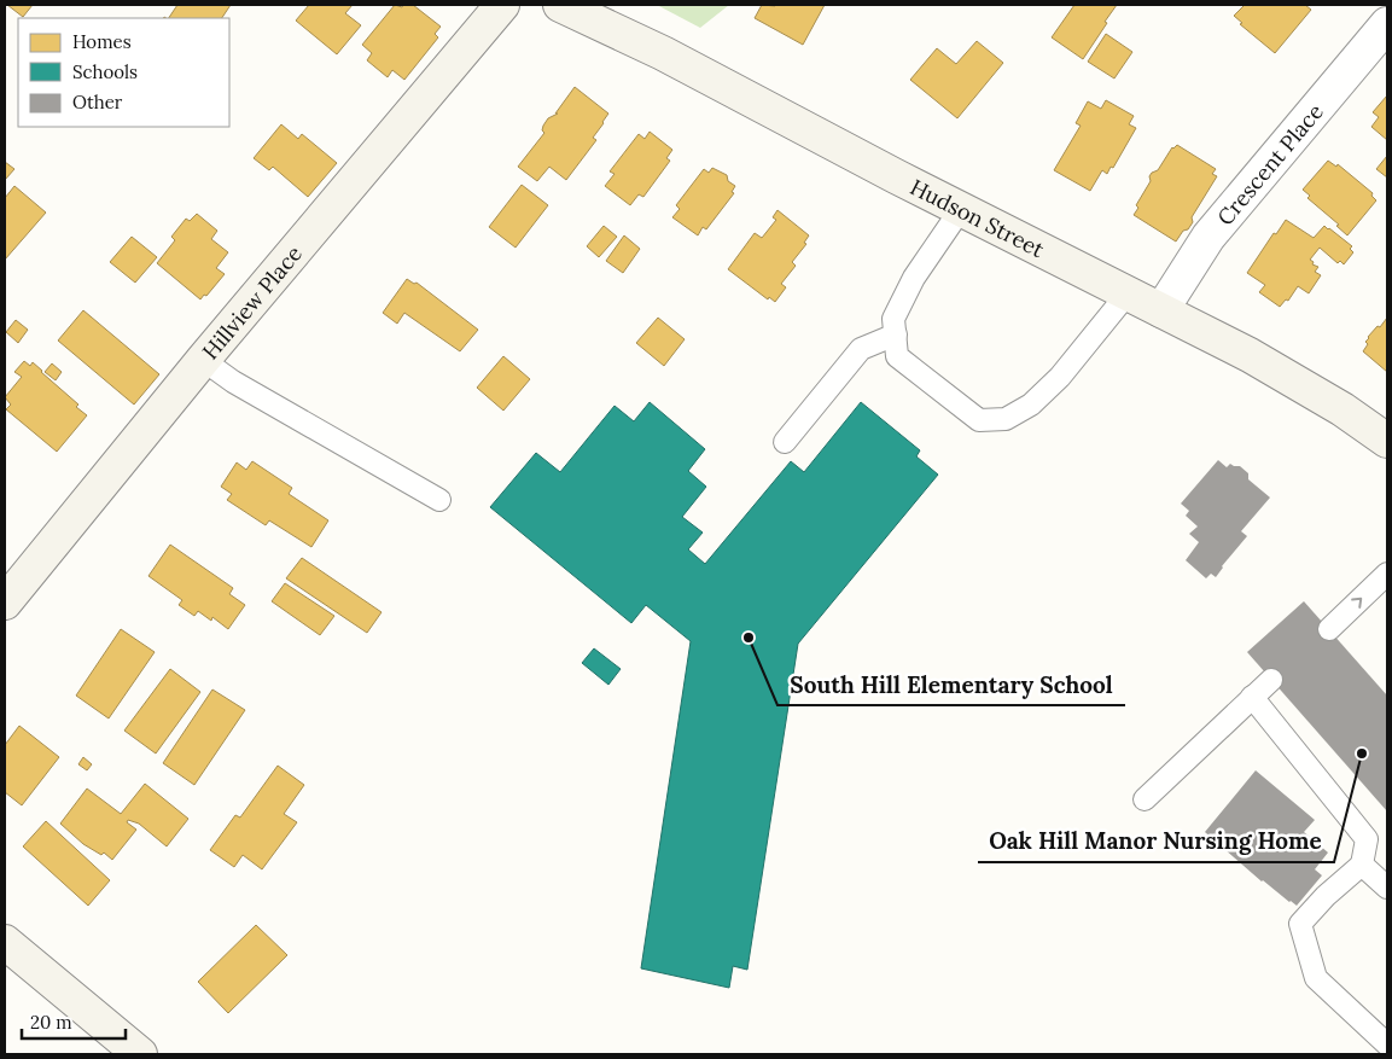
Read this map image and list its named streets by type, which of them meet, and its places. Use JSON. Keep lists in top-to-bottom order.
{
  "streets": {
    "street": ["Crescent Place", "Hudson Street", "Hillview Place"]
  },
  "crossings": [
    ["Crescent Place", "Hudson Street"]
  ],
  "places": ["South Hill Elementary School", "Oak Hill Manor Nursing Home"],
  "legend": ["Homes", "Schools", "Other"],
  "scale_bar": "20 m"
}
